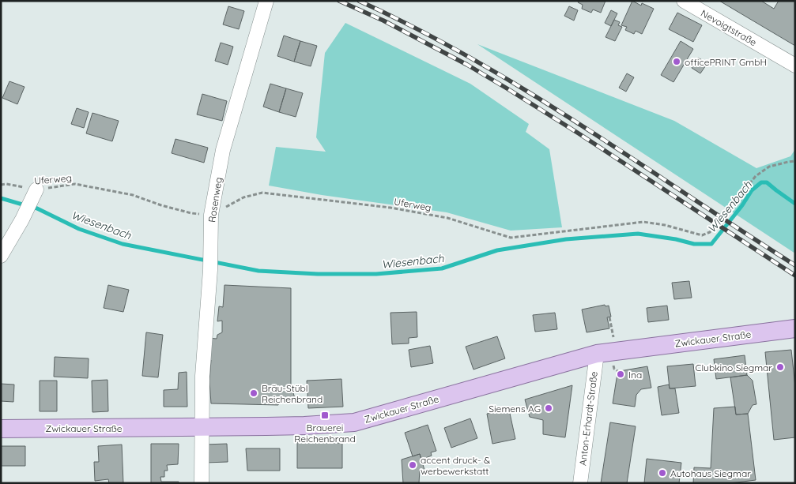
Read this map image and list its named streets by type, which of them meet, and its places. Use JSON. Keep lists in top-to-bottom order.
{
  "streets": {
    "main road": ["Zwickauer Straße"],
    "street": ["Nevoigtstraße", "Rosenweg", "Anton-Erhardt-Straße"],
    "path": ["Uferweg"]
  },
  "crossings": [
    ["Uferweg", "Rosenweg"],
    ["Rosenweg", "Zwickauer Straße"],
    ["Zwickauer Straße", "Anton-Erhardt-Straße"]
  ],
  "water": ["Wiesenbach"],
  "places": {
    "other": [
      "officePRINT GmbH",
      "Clubkino Siegmar",
      "Ina",
      "Bräu-Stübl Reichenbrand",
      "Siemens AG",
      "accent druck- & werbewerkstatt",
      "Autohaus Siegmar"
    ],
    "transit": ["Brauerei Reichenbrand"]
  }
}
